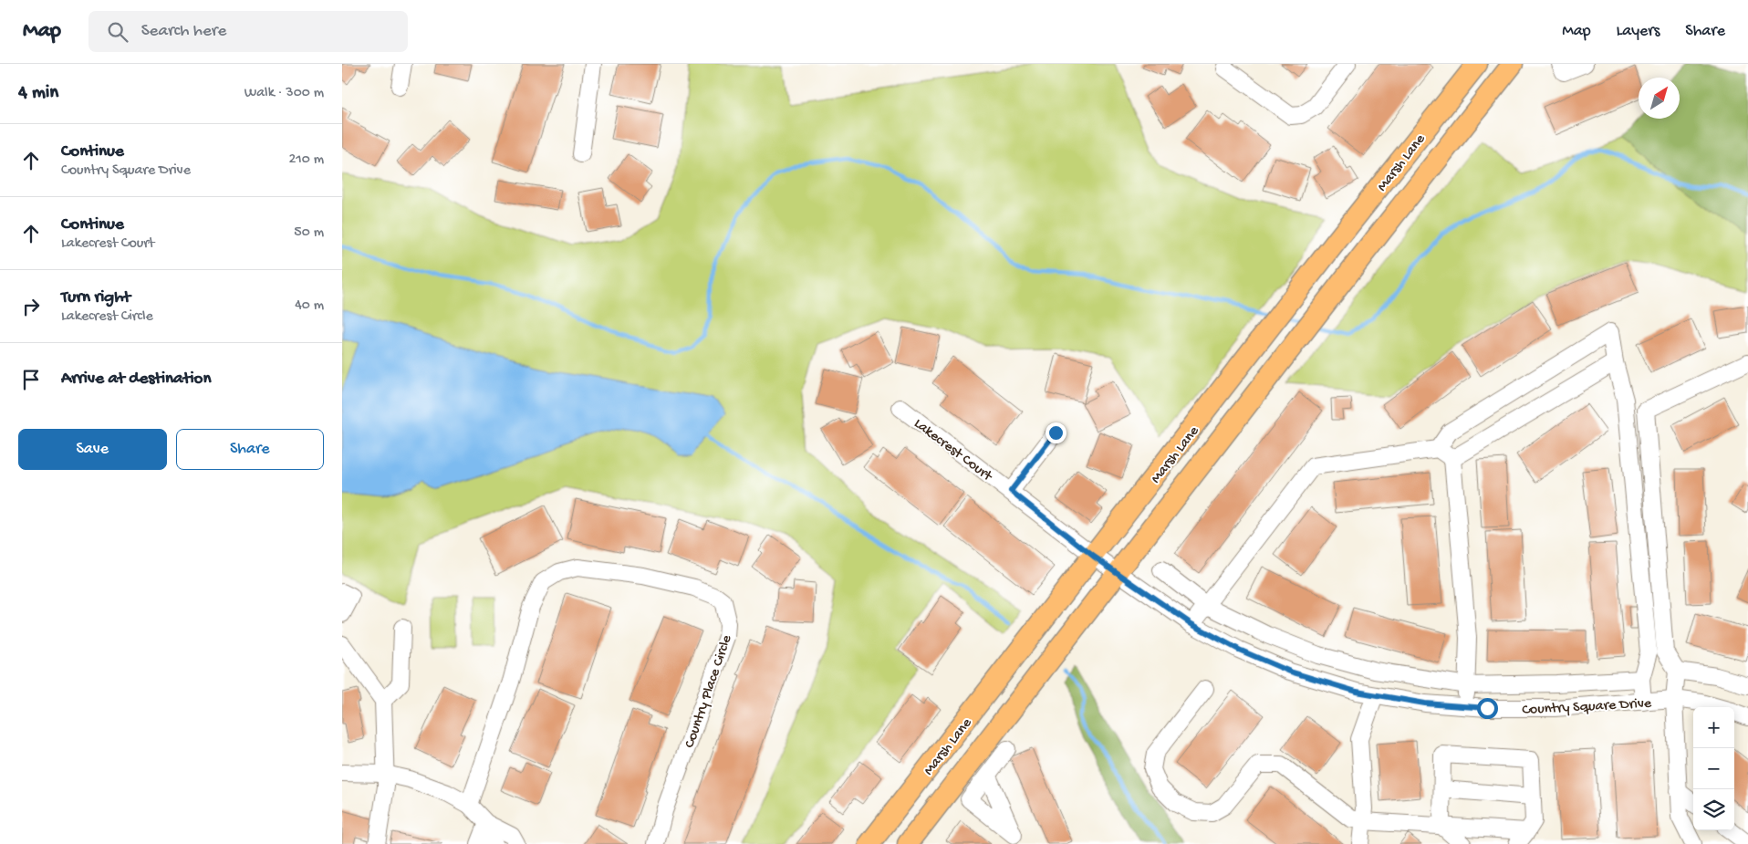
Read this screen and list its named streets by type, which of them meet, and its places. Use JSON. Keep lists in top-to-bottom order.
{
  "streets": {
    "main road": ["Marsh Lane"],
    "street": ["Lakecrest Court", "Country Place Circle", "Country Square Drive"]
  },
  "crossings": [
    ["Marsh Lane", "Lakecrest Court"],
    ["Marsh Lane", "Country Square Drive"],
    ["Lakecrest Court", "Country Square Drive"]
  ],
  "north": "top right",
  "page": {
    "header": "Map",
    "search": "Search here",
    "nav": ["Map", "Layers", "Share"],
    "heading": ["4 min", "Walk · 300 m"],
    "list": [
      ["Continue", "Country Square Drive", "210 m"],
      ["Continue", "Lakecrest Court", "50 m"],
      ["Turn right", "Lakecrest Circle", "40 m"],
      "Arrive at destination"
    ],
    "buttons": ["Save", "Share"],
    "map_buttons": ["+", "−"]
  }
}
